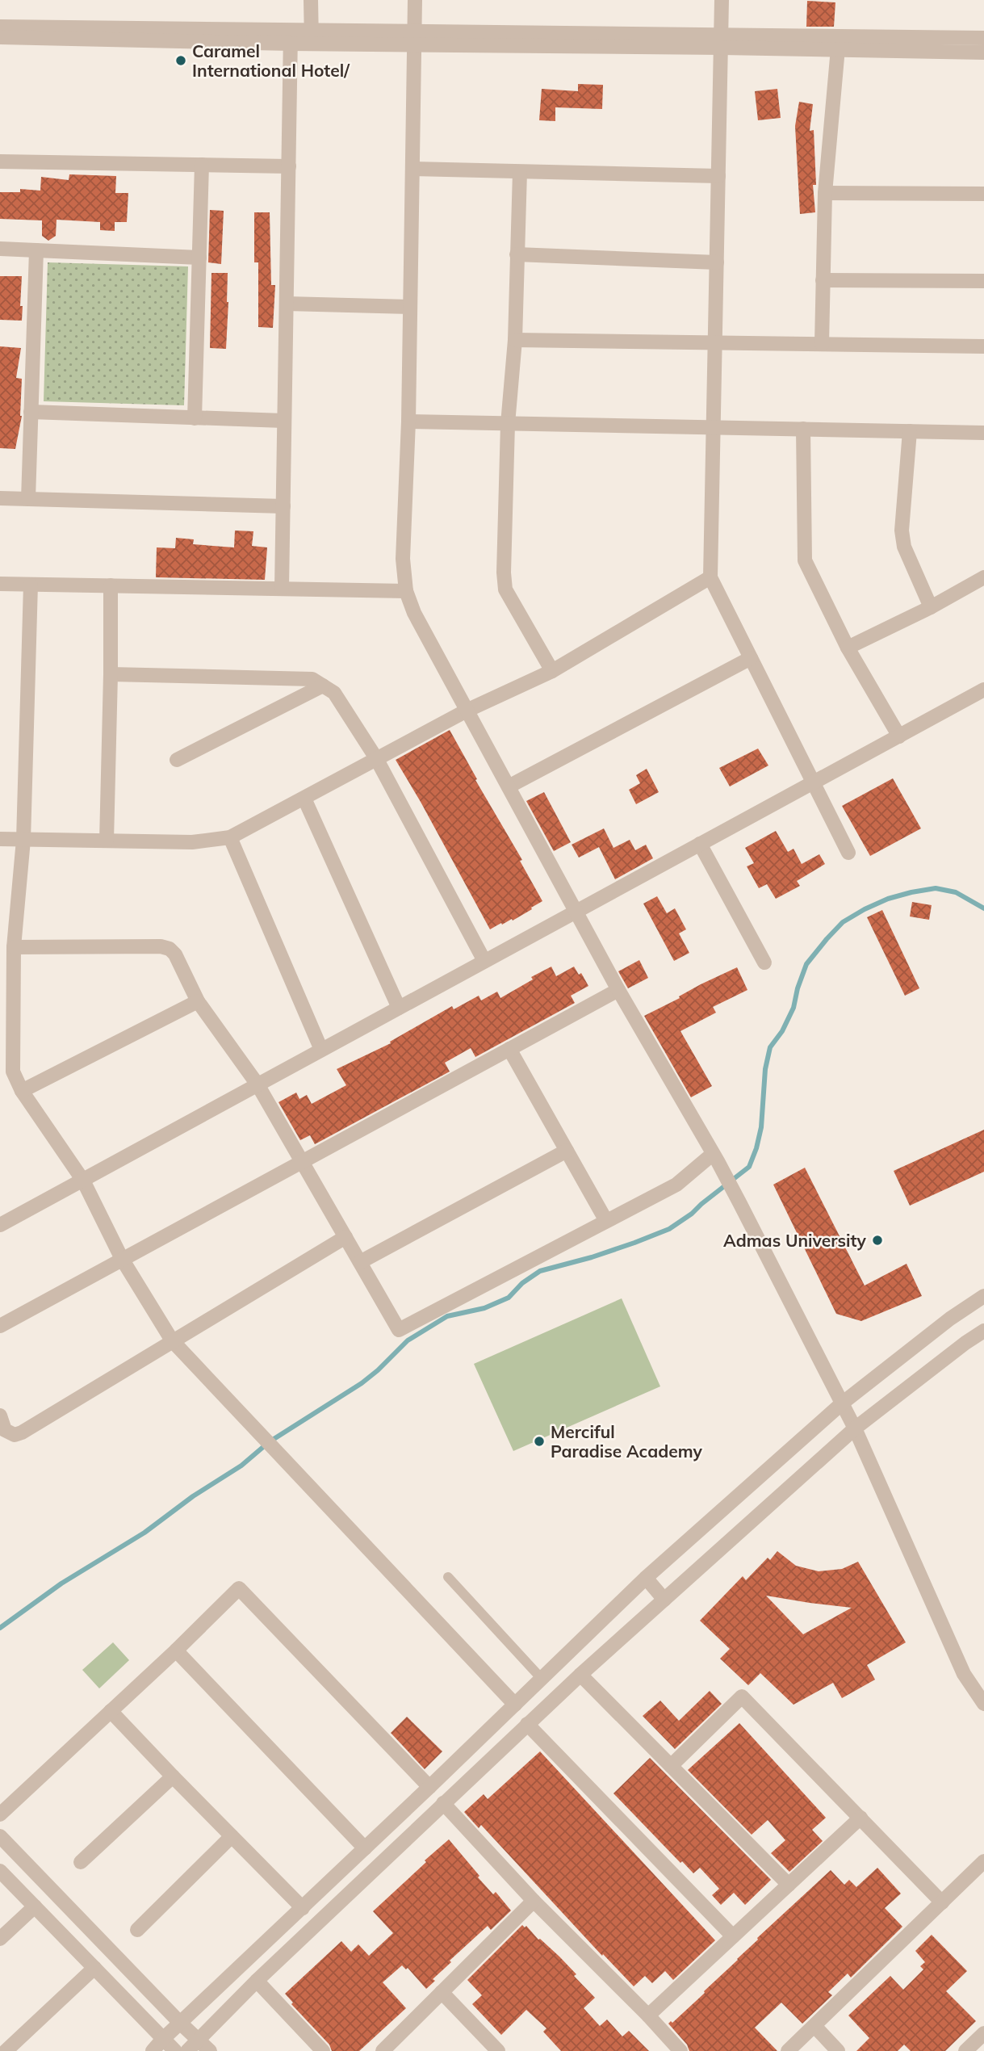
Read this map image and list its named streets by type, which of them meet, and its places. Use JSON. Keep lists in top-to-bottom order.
{
  "places": ["Caramel International Hotel/", "Admas University", "Merciful Paradise Academy"]
}
